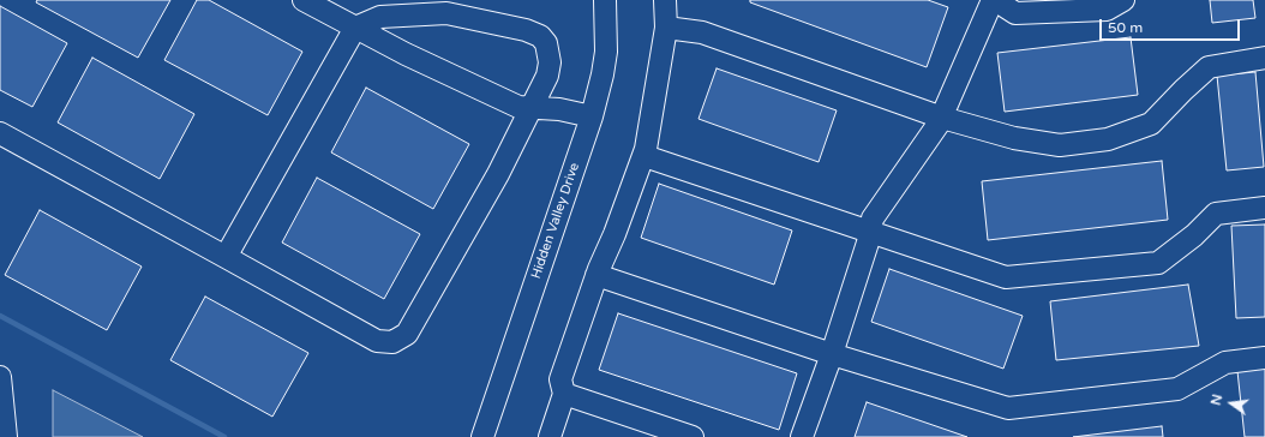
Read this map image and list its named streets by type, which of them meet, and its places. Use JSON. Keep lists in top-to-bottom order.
{
  "streets": {
    "street": ["Hidden Valley Drive"]
  },
  "scale_bar": "50 m",
  "north": "left"
}
